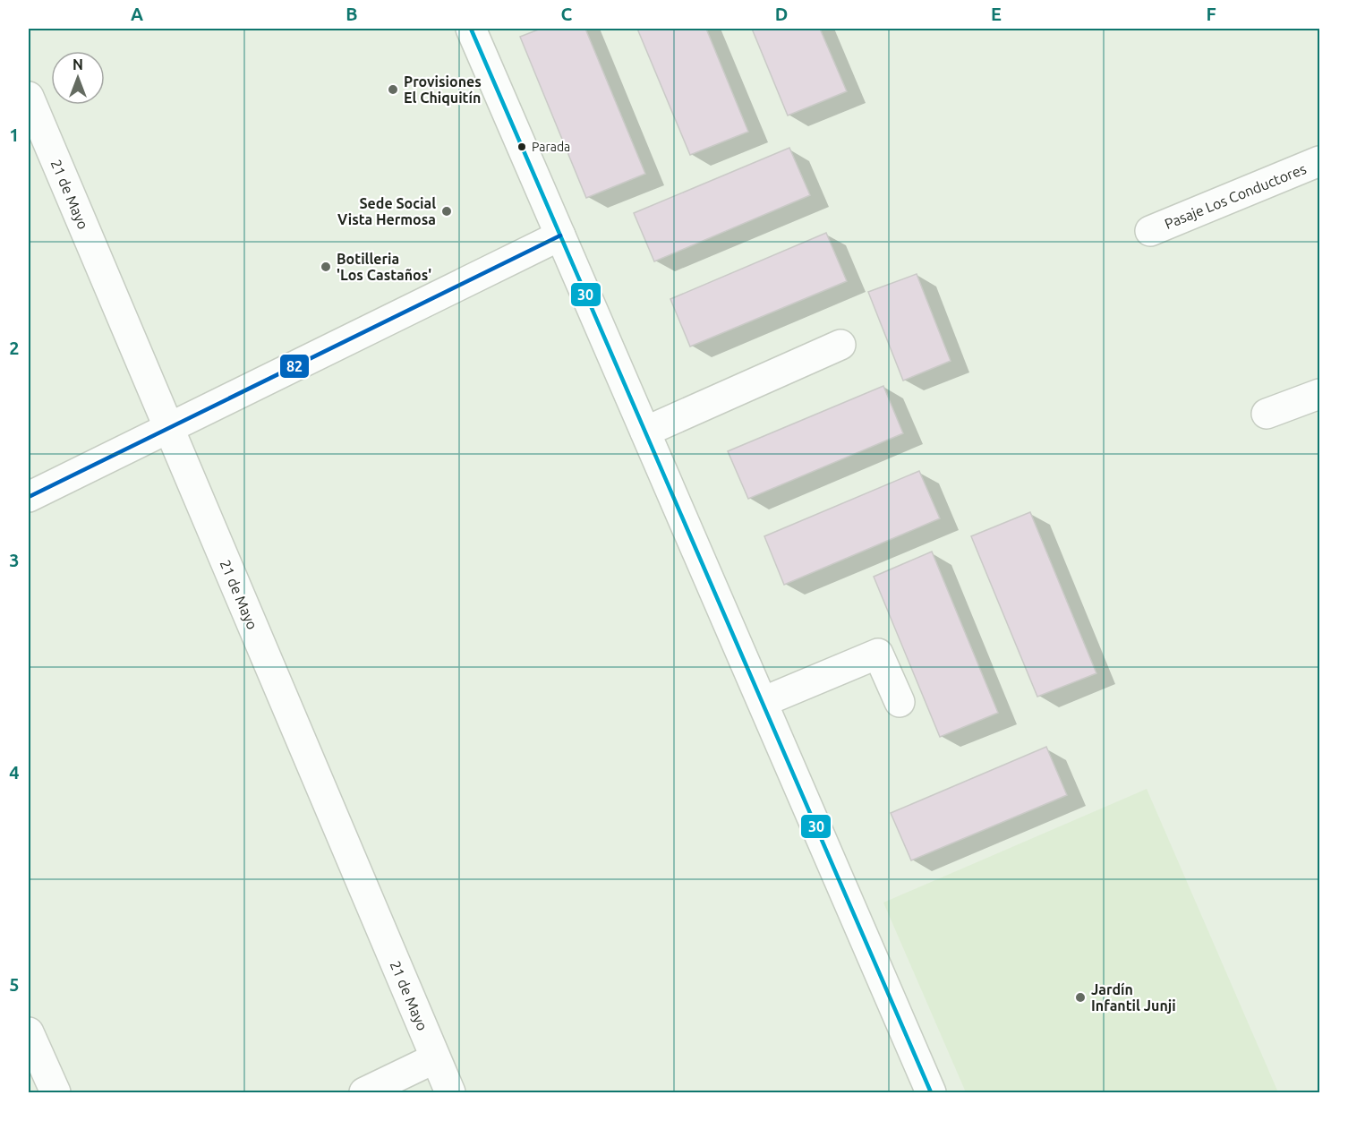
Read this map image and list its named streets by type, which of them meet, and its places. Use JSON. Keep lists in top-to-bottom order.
{
  "streets": {
    "street": ["21 de Mayo", "Pasaje Los Conductores"]
  },
  "places": [
    "Provisiones El Chiquitín",
    "Parada",
    "Sede Social Vista Hermosa",
    "Botilleria 'Los Castaños'",
    "Jardín Infantil Junji"
  ],
  "lines": ["transit line 30", "transit line 82"],
  "north": "top",
  "grid": {
    "columns": [
      "A",
      "B",
      "C",
      "D",
      "E",
      "F"
    ],
    "rows": [
      "1",
      "2",
      "3",
      "4",
      "5"
    ]
  }
}
